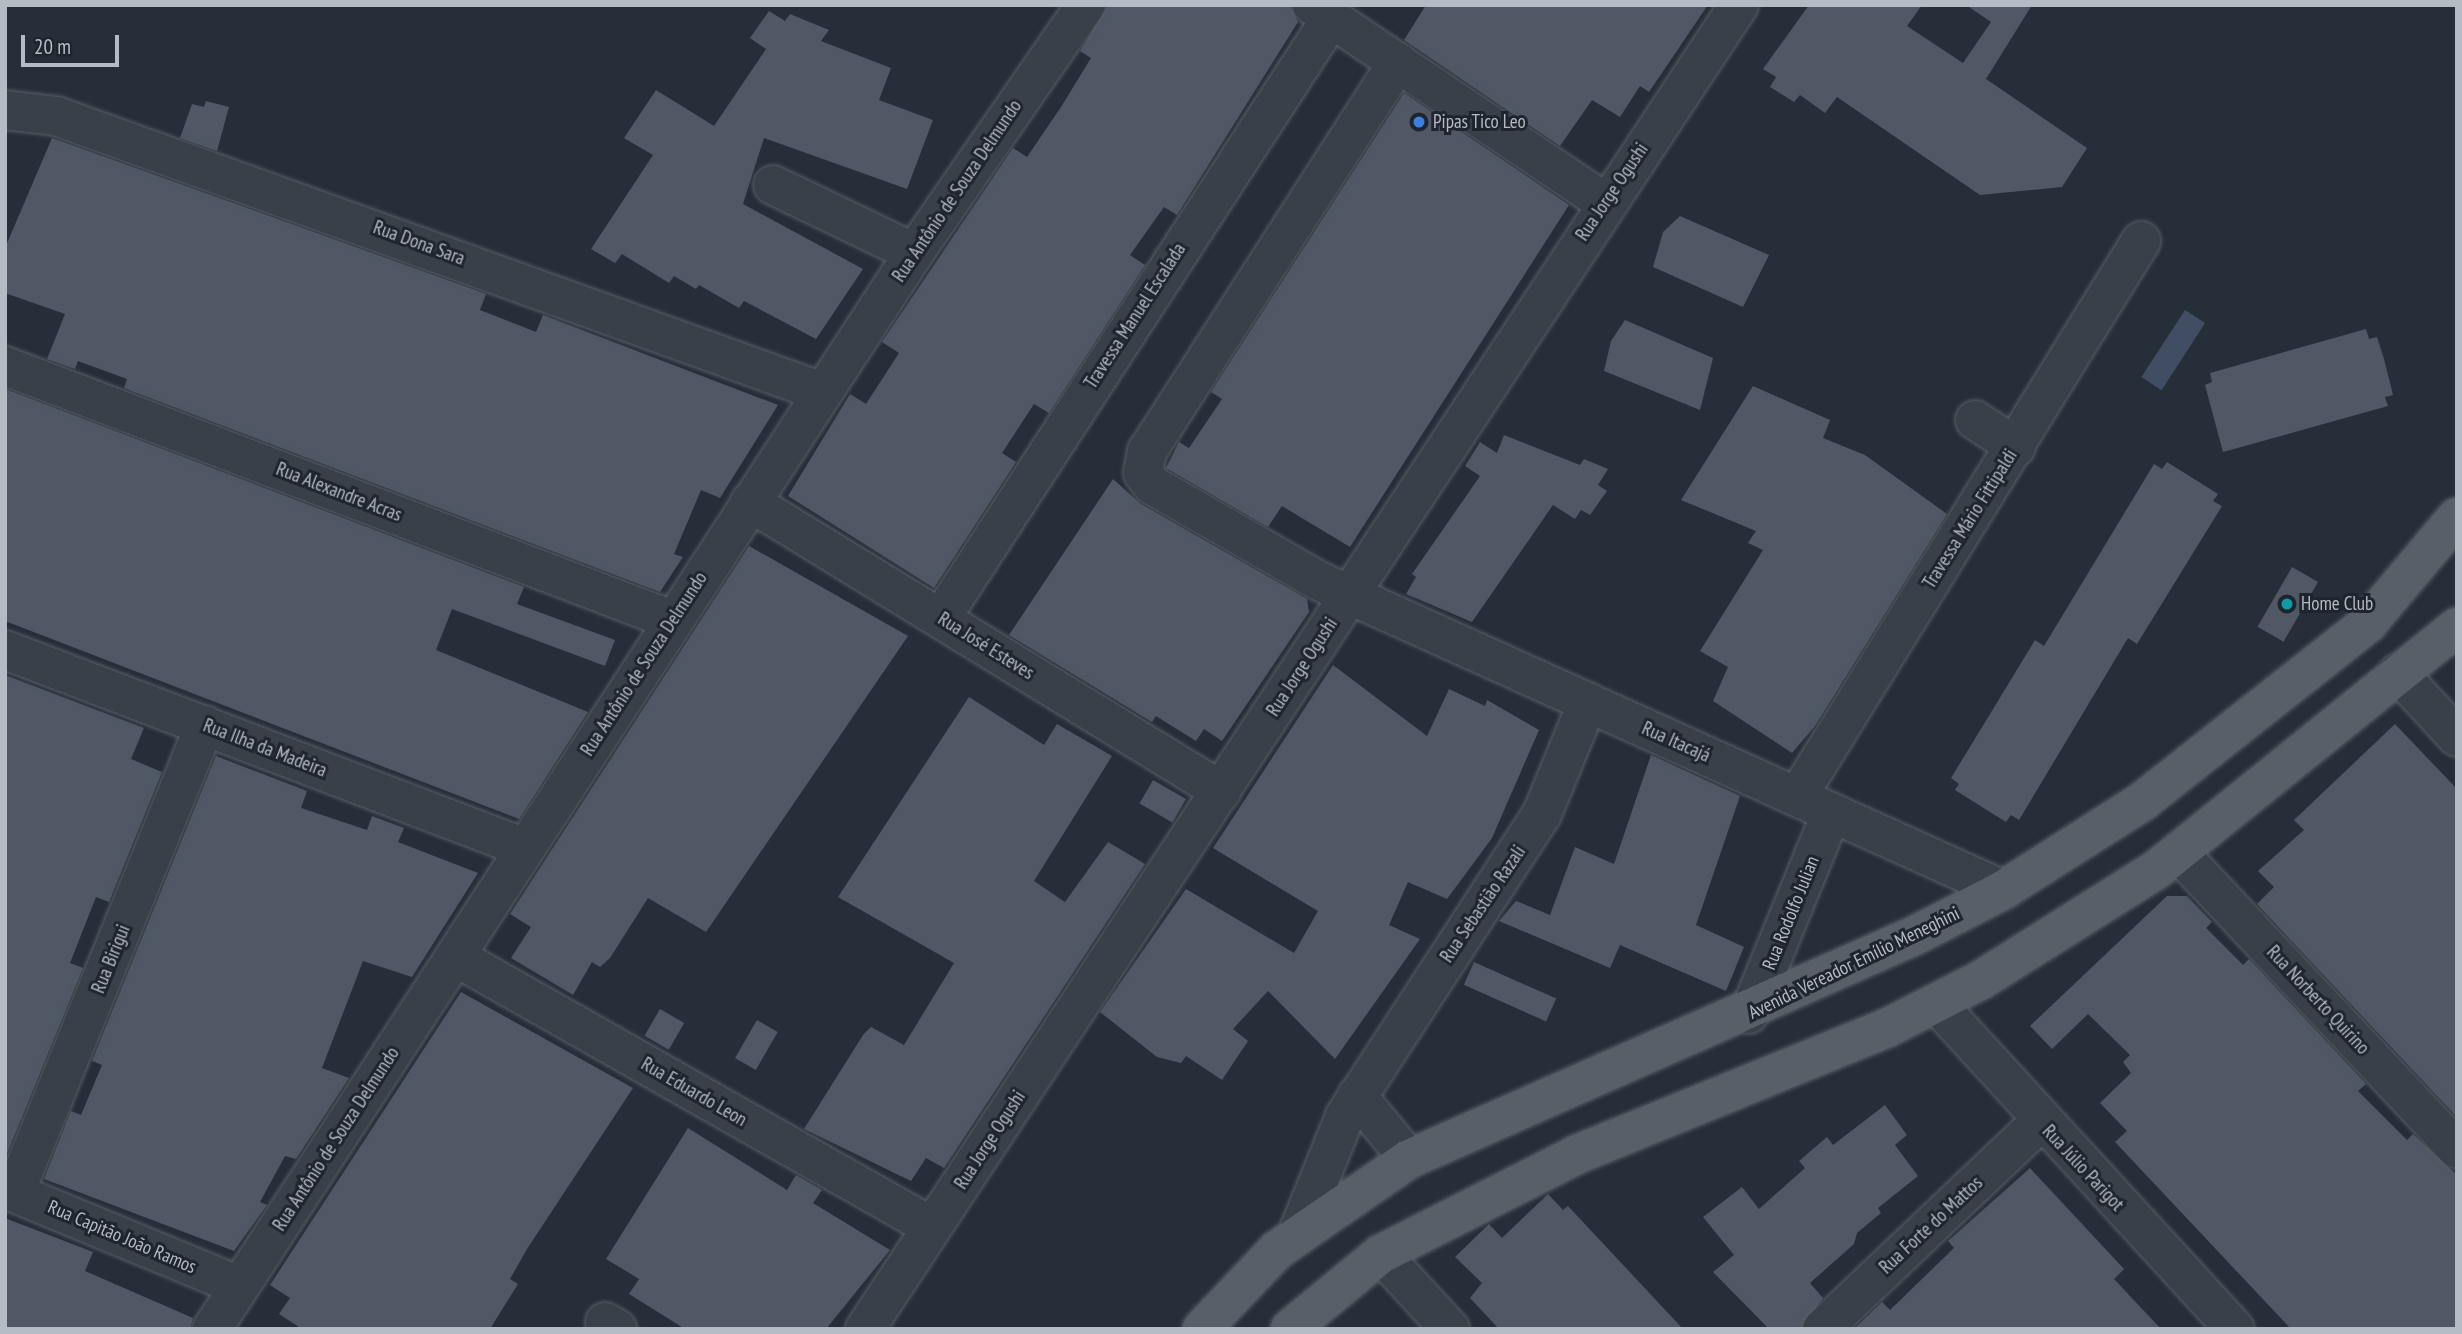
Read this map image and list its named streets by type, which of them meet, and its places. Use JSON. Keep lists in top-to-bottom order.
{
  "streets": {
    "main road": ["Avenida Vereador Emílio Meneghini"],
    "street": [
      "Rua Antônio de Souza Delmundo",
      "Rua Jorge Ogushi",
      "Rua Dona Sara",
      "Travessa Manuel Escalada",
      "Rua Alexandre Acras",
      "Travessa Mário Fittipaldi",
      "Rua José Esteves",
      "Rua Itacajá",
      "Rua Ilha da Madeira",
      "Rua Sebastião Razali",
      "Rua Rodolfo Julian",
      "Rua Birigui",
      "Rua Norberto Quirino",
      "Rua Eduardo Leon",
      "Rua Júlio Parigot",
      "Rua Forte do Mattos",
      "Rua Capitão João Ramos"
    ]
  },
  "crossings": [
    ["Rua Antônio de Souza Delmundo", "Rua Dona Sara"],
    ["Rua Antônio de Souza Delmundo", "Rua Alexandre Acras"],
    ["Rua Antônio de Souza Delmundo", "Rua José Esteves"],
    ["Rua Antônio de Souza Delmundo", "Rua Ilha da Madeira"],
    ["Rua Antônio de Souza Delmundo", "Rua Eduardo Leon"],
    ["Rua Antônio de Souza Delmundo", "Rua Capitão João Ramos"],
    ["Rua Jorge Ogushi", "Travessa Manuel Escalada"],
    ["Rua Jorge Ogushi", "Rua José Esteves"],
    ["Rua Jorge Ogushi", "Rua Itacajá"],
    ["Rua Jorge Ogushi", "Rua Eduardo Leon"],
    ["Travessa Manuel Escalada", "Rua José Esteves"],
    ["Travessa Manuel Escalada", "Rua Itacajá"],
    ["Travessa Mário Fittipaldi", "Rua Itacajá"],
    ["Rua Itacajá", "Rua Sebastião Razali"],
    ["Rua Itacajá", "Rua Rodolfo Julian"],
    ["Rua Itacajá", "Avenida Vereador Emílio Meneghini"],
    ["Rua Ilha da Madeira", "Rua Birigui"],
    ["Rua Sebastião Razali", "Avenida Vereador Emílio Meneghini"],
    ["Rua Rodolfo Julian", "Avenida Vereador Emílio Meneghini"],
    ["Rua Birigui", "Rua Capitão João Ramos"],
    ["Rua Júlio Parigot", "Rua Forte do Mattos"]
  ],
  "places": ["Pipas Tico Leo", "Home Club"],
  "scale_bar": "20 m"
}
